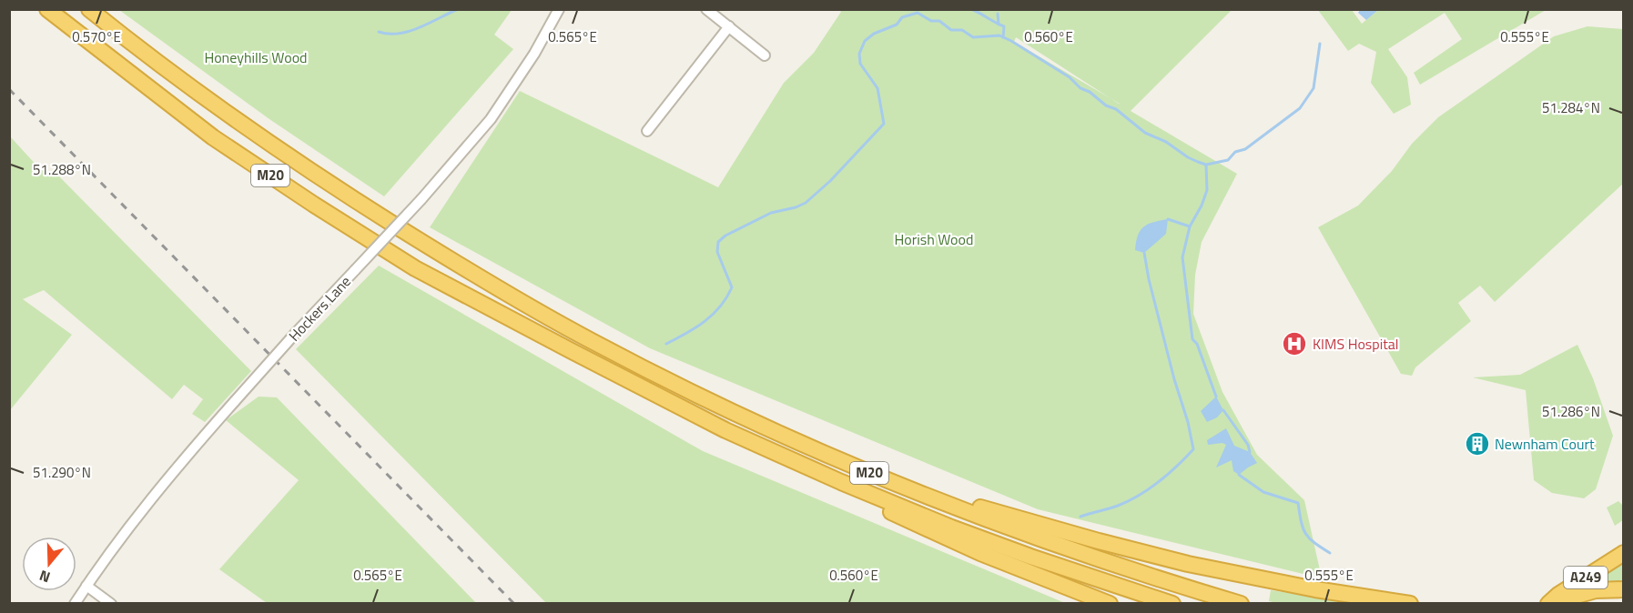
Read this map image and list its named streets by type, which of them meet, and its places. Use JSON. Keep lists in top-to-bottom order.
{
  "streets": {
    "highway": ["M20", "A249"],
    "street": ["Hockers Lane"]
  },
  "parks": ["Honeyhills Wood", "Horish Wood"],
  "places": {
    "hospital": ["KIMS Hospital"],
    "building": ["Newnham Court"]
  },
  "north": "bottom",
  "coordinates": [
    "0.570°E",
    "0.565°E",
    "0.560°E",
    "0.555°E",
    "51.284°N",
    "51.288°N",
    "51.286°N",
    "51.290°N"
  ]
}
